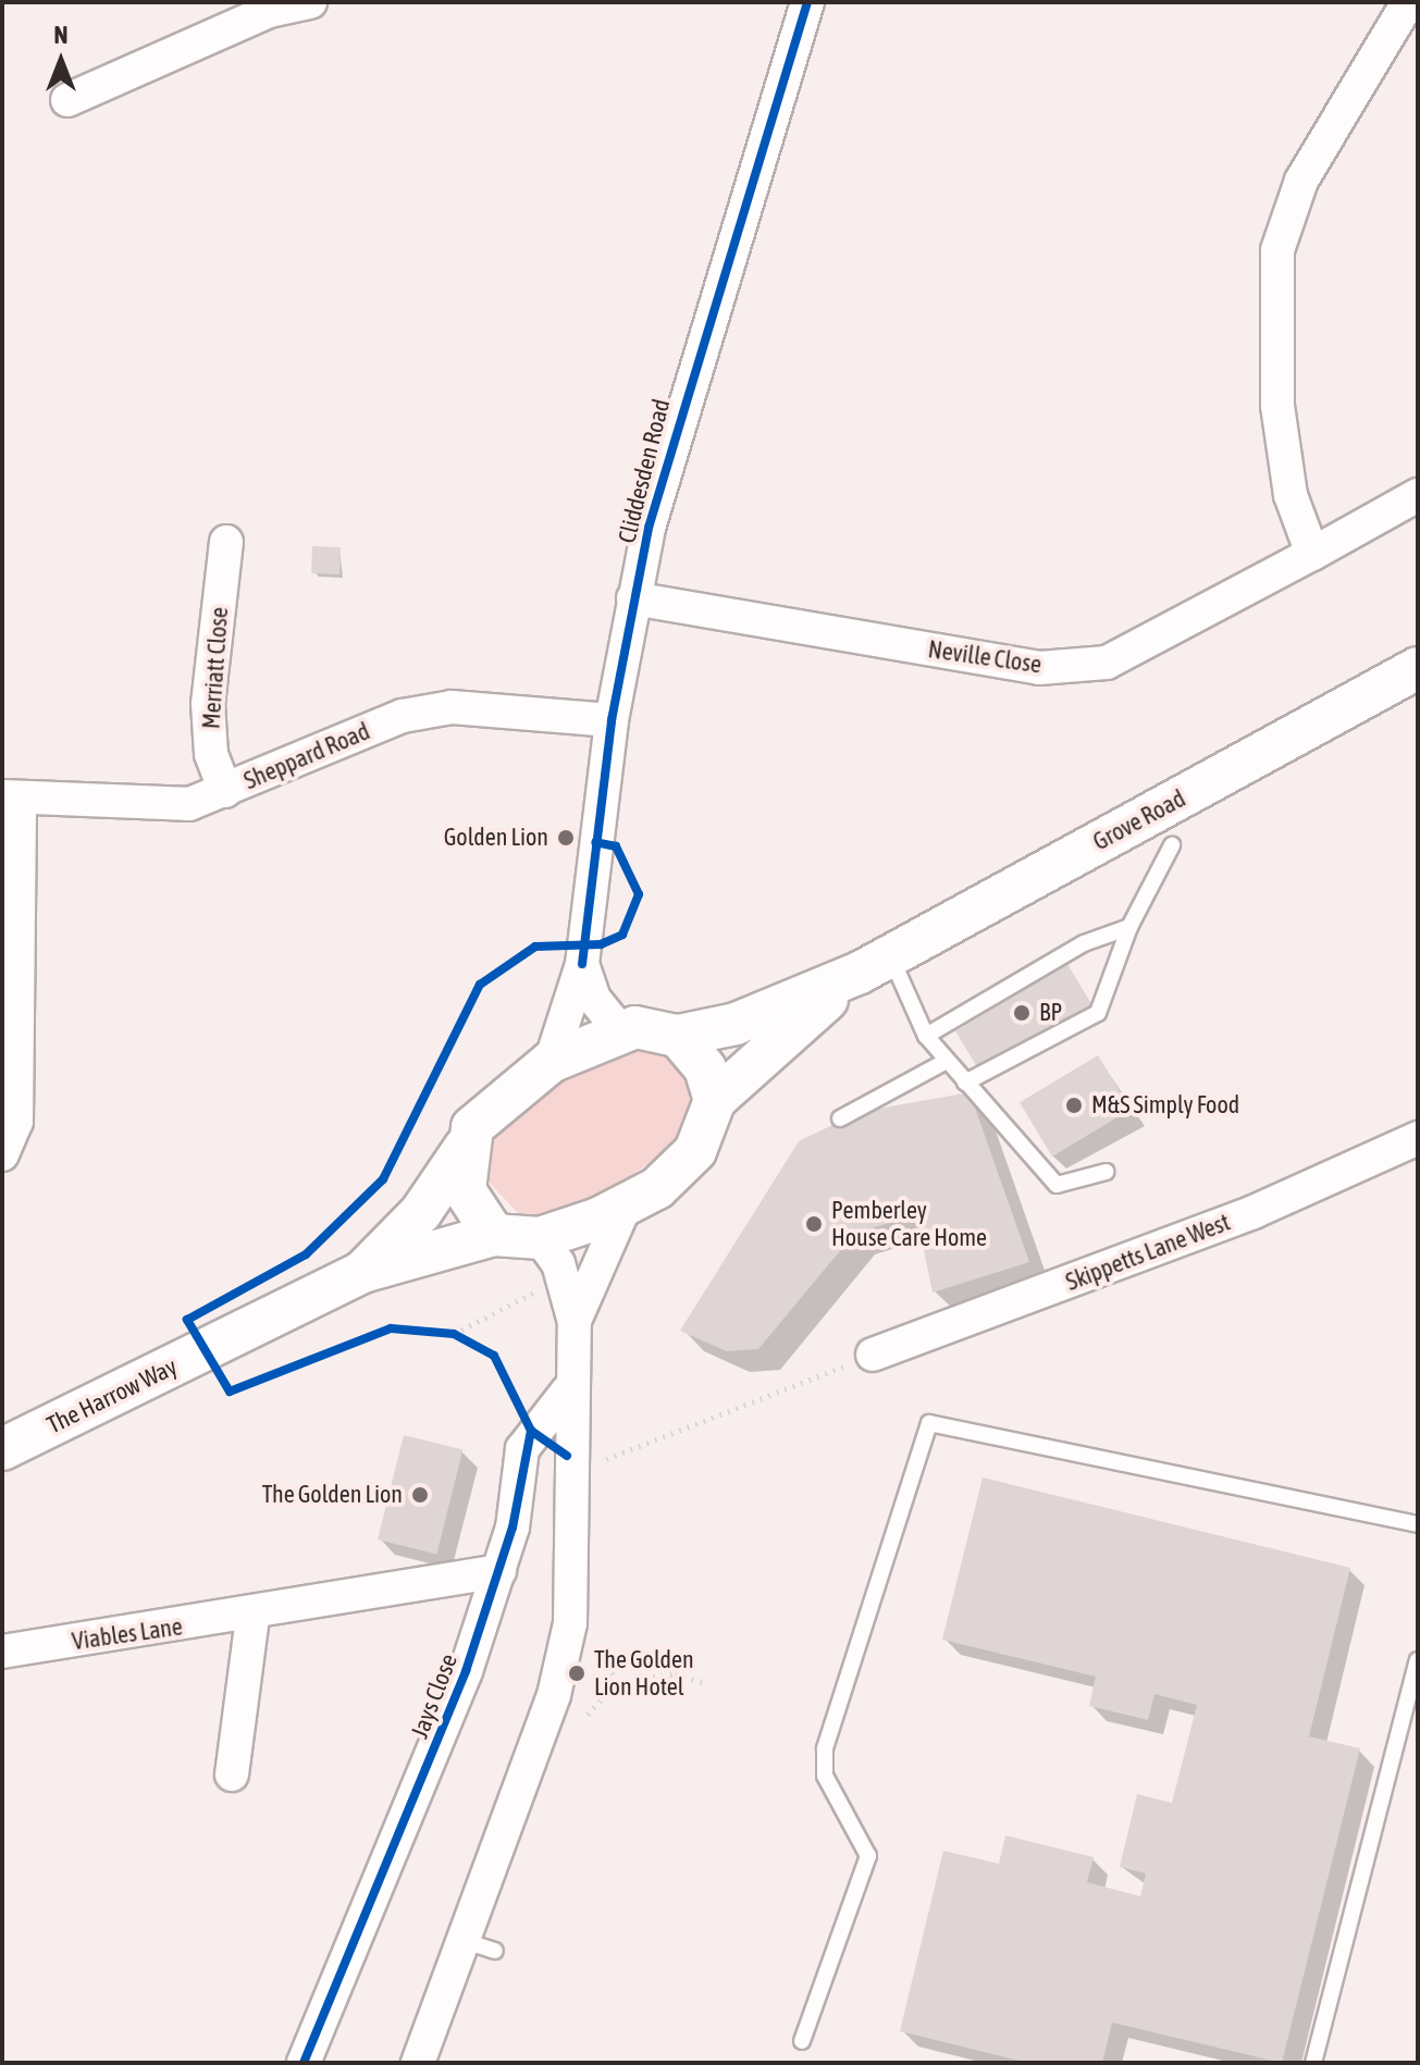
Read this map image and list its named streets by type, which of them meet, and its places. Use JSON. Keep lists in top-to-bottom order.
{
  "streets": {
    "street": [
      "Cliddesden Road",
      "Neville Close",
      "Merriatt Close",
      "Sheppard Road",
      "Grove Road",
      "Skippetts Lane West",
      "The Harrow Way",
      "Viables Lane",
      "Jays Close"
    ]
  },
  "crossings": [
    ["Cliddesden Road", "Neville Close"],
    ["Cliddesden Road", "Sheppard Road"],
    ["Cliddesden Road", "Grove Road"],
    ["Cliddesden Road", "The Harrow Way"],
    ["Merriatt Close", "Sheppard Road"],
    ["Grove Road", "The Harrow Way"],
    ["Viables Lane", "Jays Close"]
  ],
  "places": [
    "Golden Lion",
    "BP",
    "M&S Simply Food",
    "Pemberley House Care Home",
    "The Golden Lion",
    "The Golden Lion Hotel"
  ],
  "north": "top"
}
